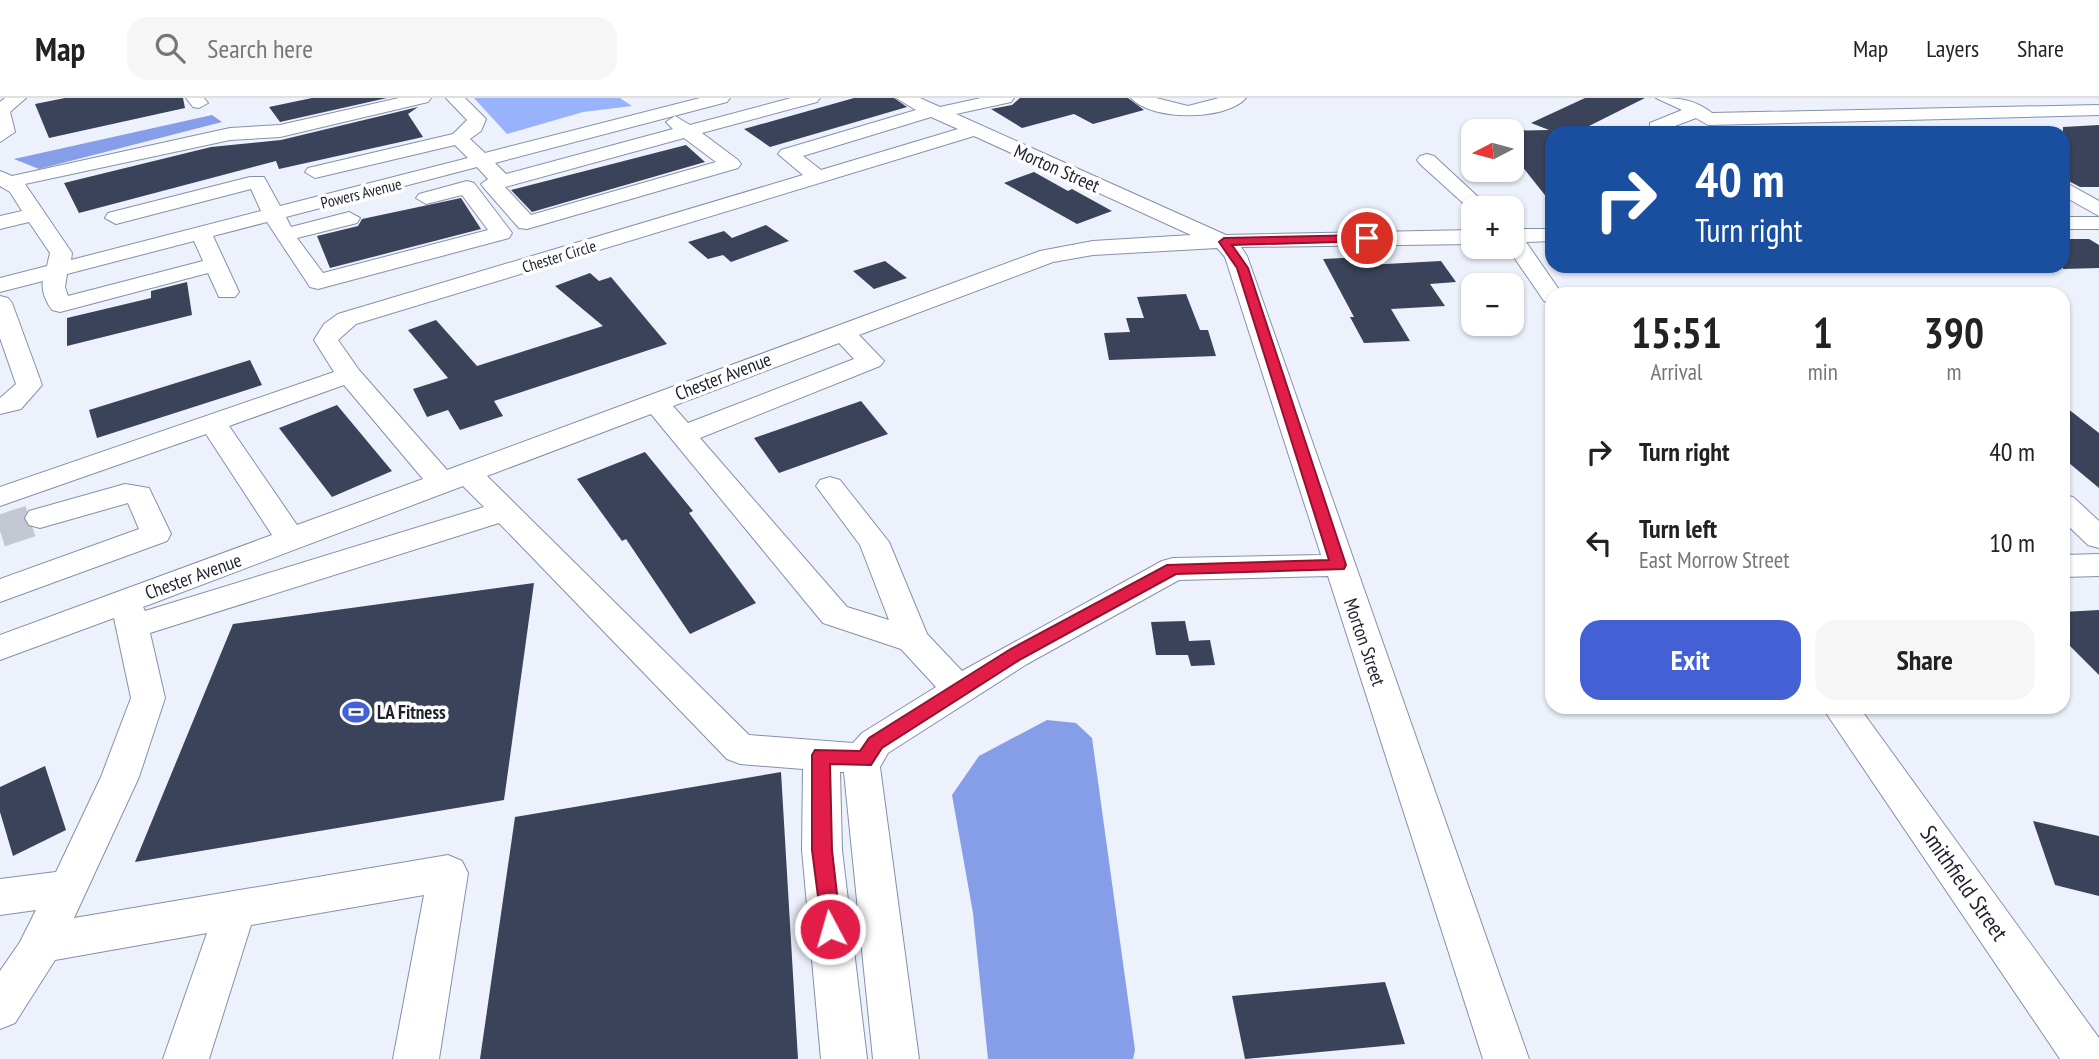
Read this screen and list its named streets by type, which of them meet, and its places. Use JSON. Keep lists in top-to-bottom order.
{
  "streets": {
    "street": [
      "Morton Street",
      "Powers Avenue",
      "Chester Circle",
      "Chester Avenue",
      "Smithfield Street"
    ]
  },
  "crossings": [
    ["Morton Street", "Chester Circle"],
    ["Morton Street", "Chester Avenue"],
    ["Chester Circle", "Chester Avenue"]
  ],
  "places": {
    "sports": ["LA Fitness"]
  },
  "north": "left",
  "page": {
    "header": "Map",
    "search": "Search here",
    "nav": ["Map", "Layers", "Share"],
    "map_buttons": ["+", "−"],
    "turn": ["40 m", "Turn right"],
    "eta": [
      "15:51",
      "Arrival",
      "1",
      "min",
      "390",
      "m"
    ],
    "list": [
      {
        "name": "Turn right",
        "value": "40 m"
      },
      {
        "name": "Turn left",
        "note": "East Morrow Street",
        "value": "10 m"
      }
    ],
    "buttons": ["Exit", "Share"]
  }
}
